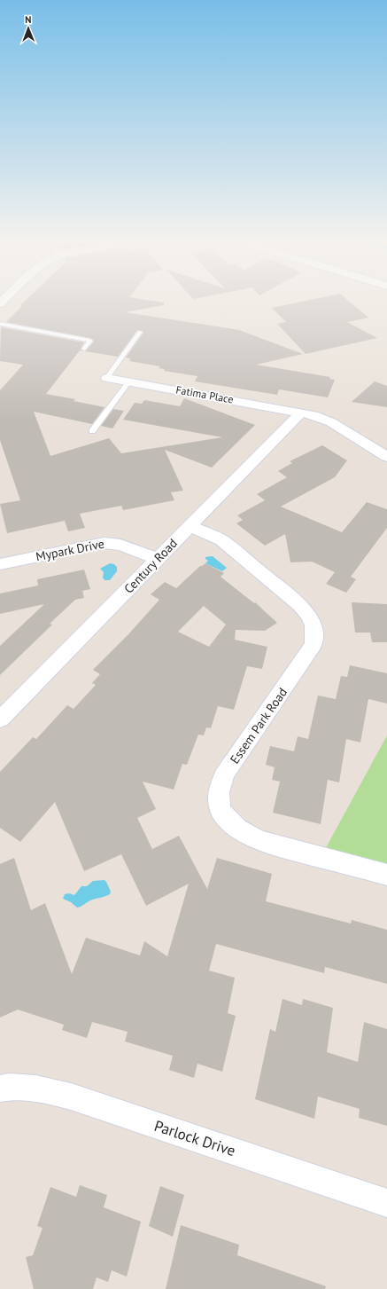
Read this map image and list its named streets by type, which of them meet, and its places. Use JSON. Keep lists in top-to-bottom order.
{
  "streets": {
    "street": [
      "Fatima Place",
      "Mypark Drive",
      "Century Road",
      "Essem Park Road",
      "Parlock Drive"
    ]
  },
  "crossings": [
    ["Fatima Place", "Century Road"],
    ["Mypark Drive", "Century Road"],
    ["Century Road", "Essem Park Road"]
  ],
  "north": "top"
}
